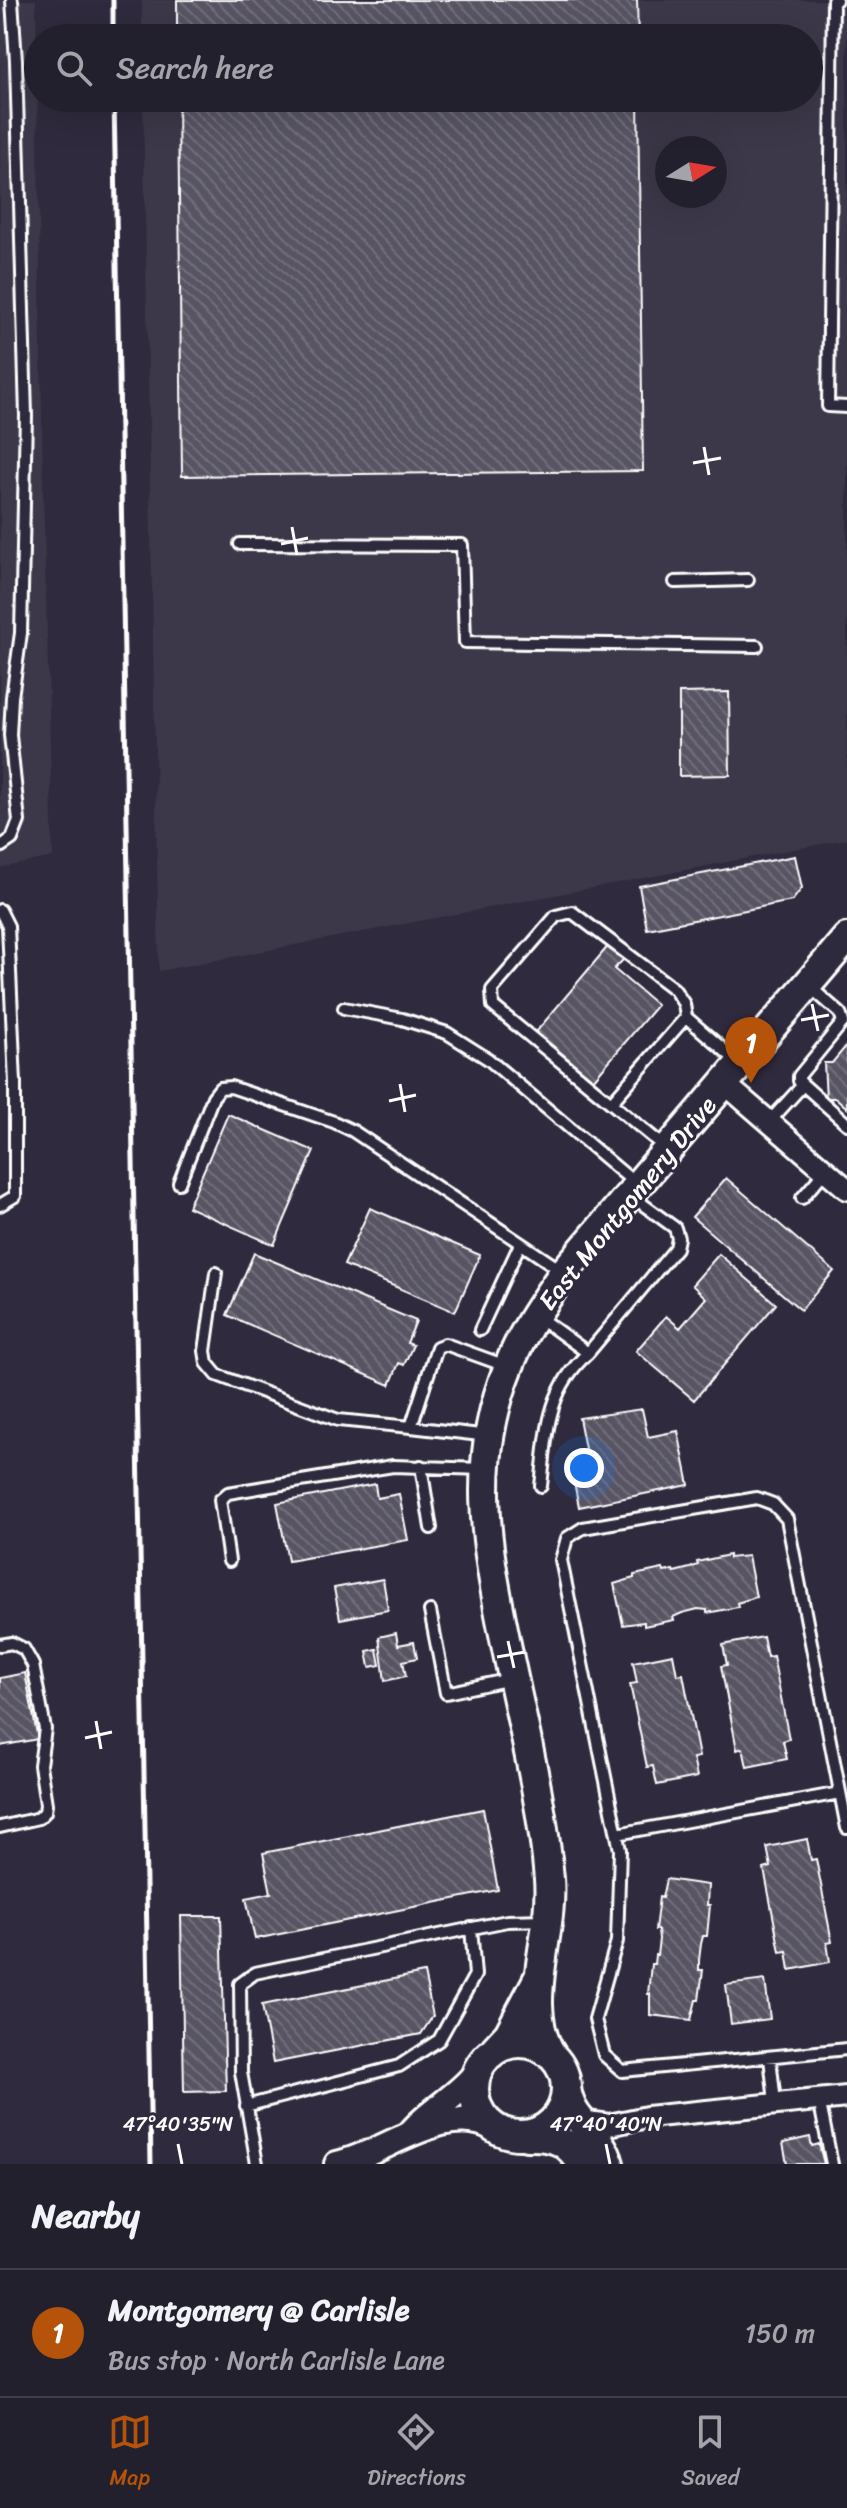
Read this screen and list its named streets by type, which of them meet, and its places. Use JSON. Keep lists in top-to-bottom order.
{
  "streets": {
    "main road": ["East Montgomery Drive"]
  },
  "north": "right",
  "page": {
    "search": "Search here",
    "pins": "1",
    "heading": "Nearby",
    "list": [
      {
        "mark": "1",
        "name": "Montgomery @ Carlisle",
        "note": "Bus stop · North Carlisle Lane",
        "value": "150 m"
      }
    ],
    "nav": ["Map", "Directions", "Saved"]
  },
  "coordinates": ["47°40'35\"N", "47°40'40\"N"]
}
